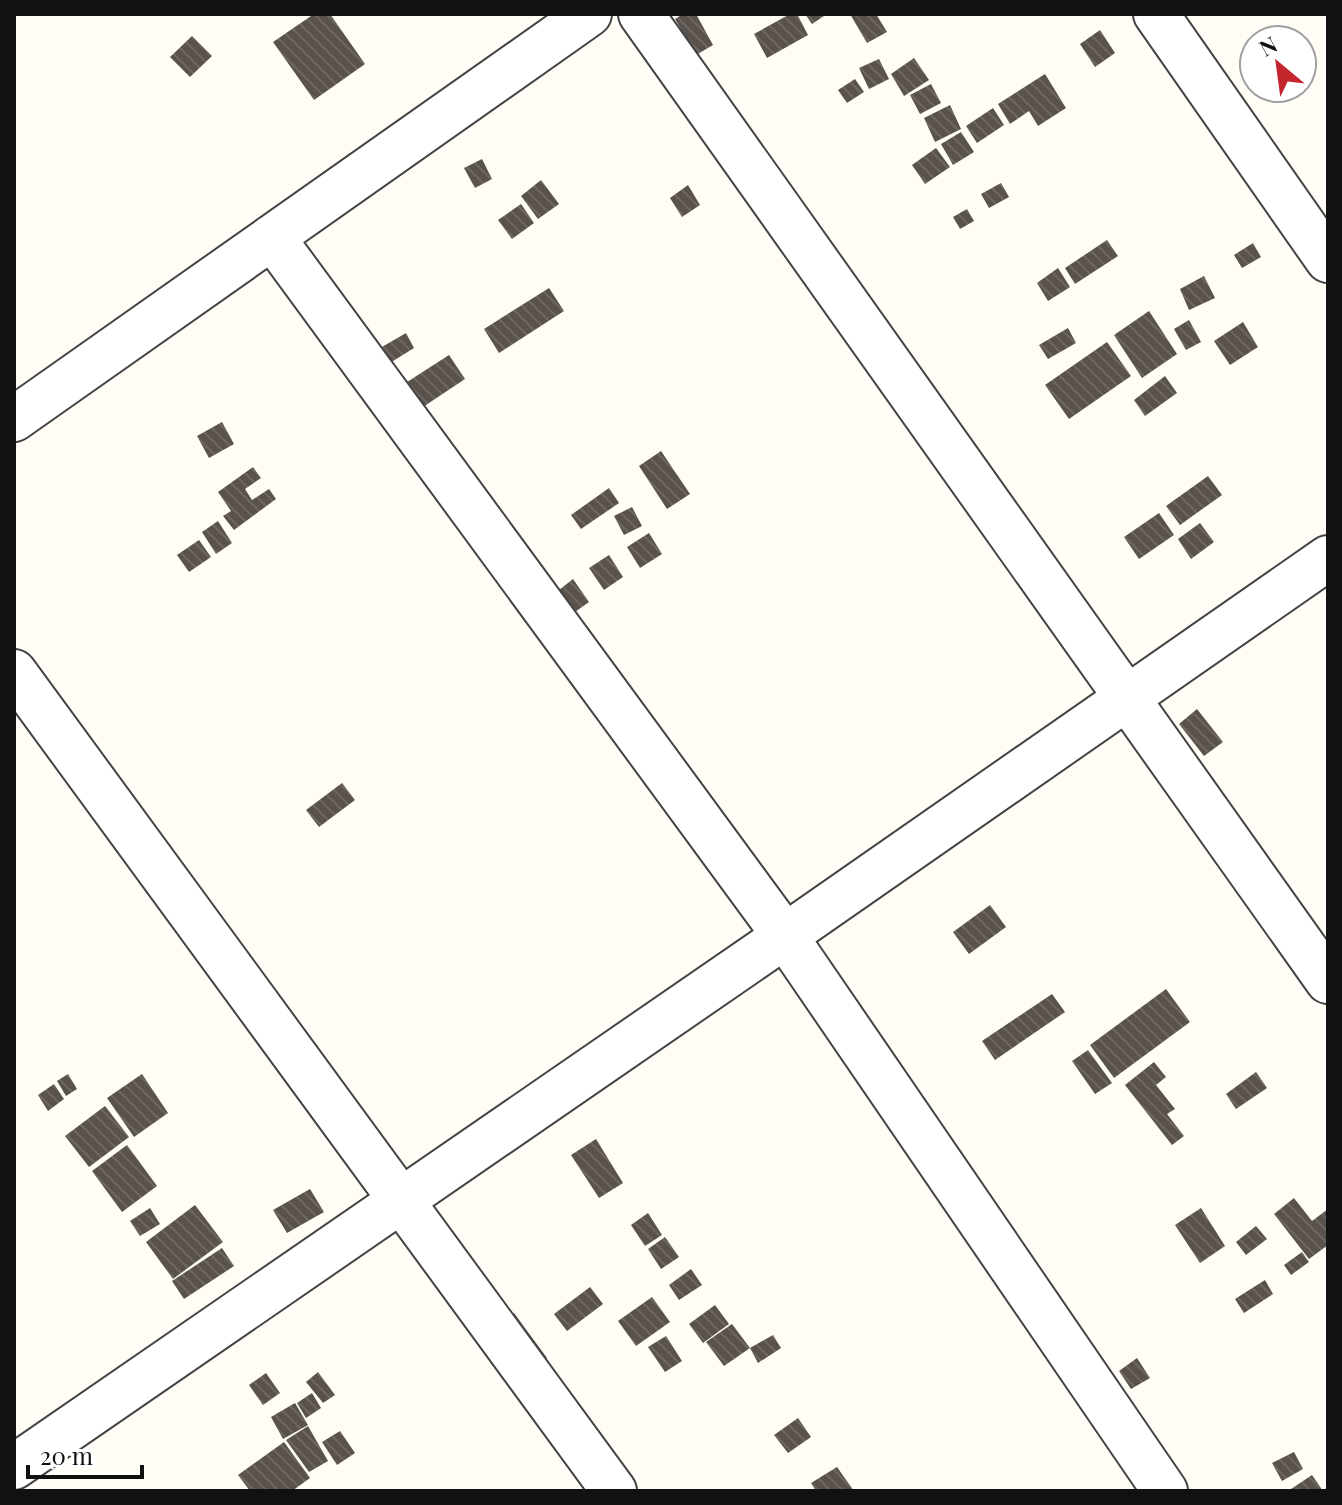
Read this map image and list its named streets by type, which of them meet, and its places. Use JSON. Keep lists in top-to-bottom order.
{
  "scale_bar": "20 m",
  "north": "top left"
}
